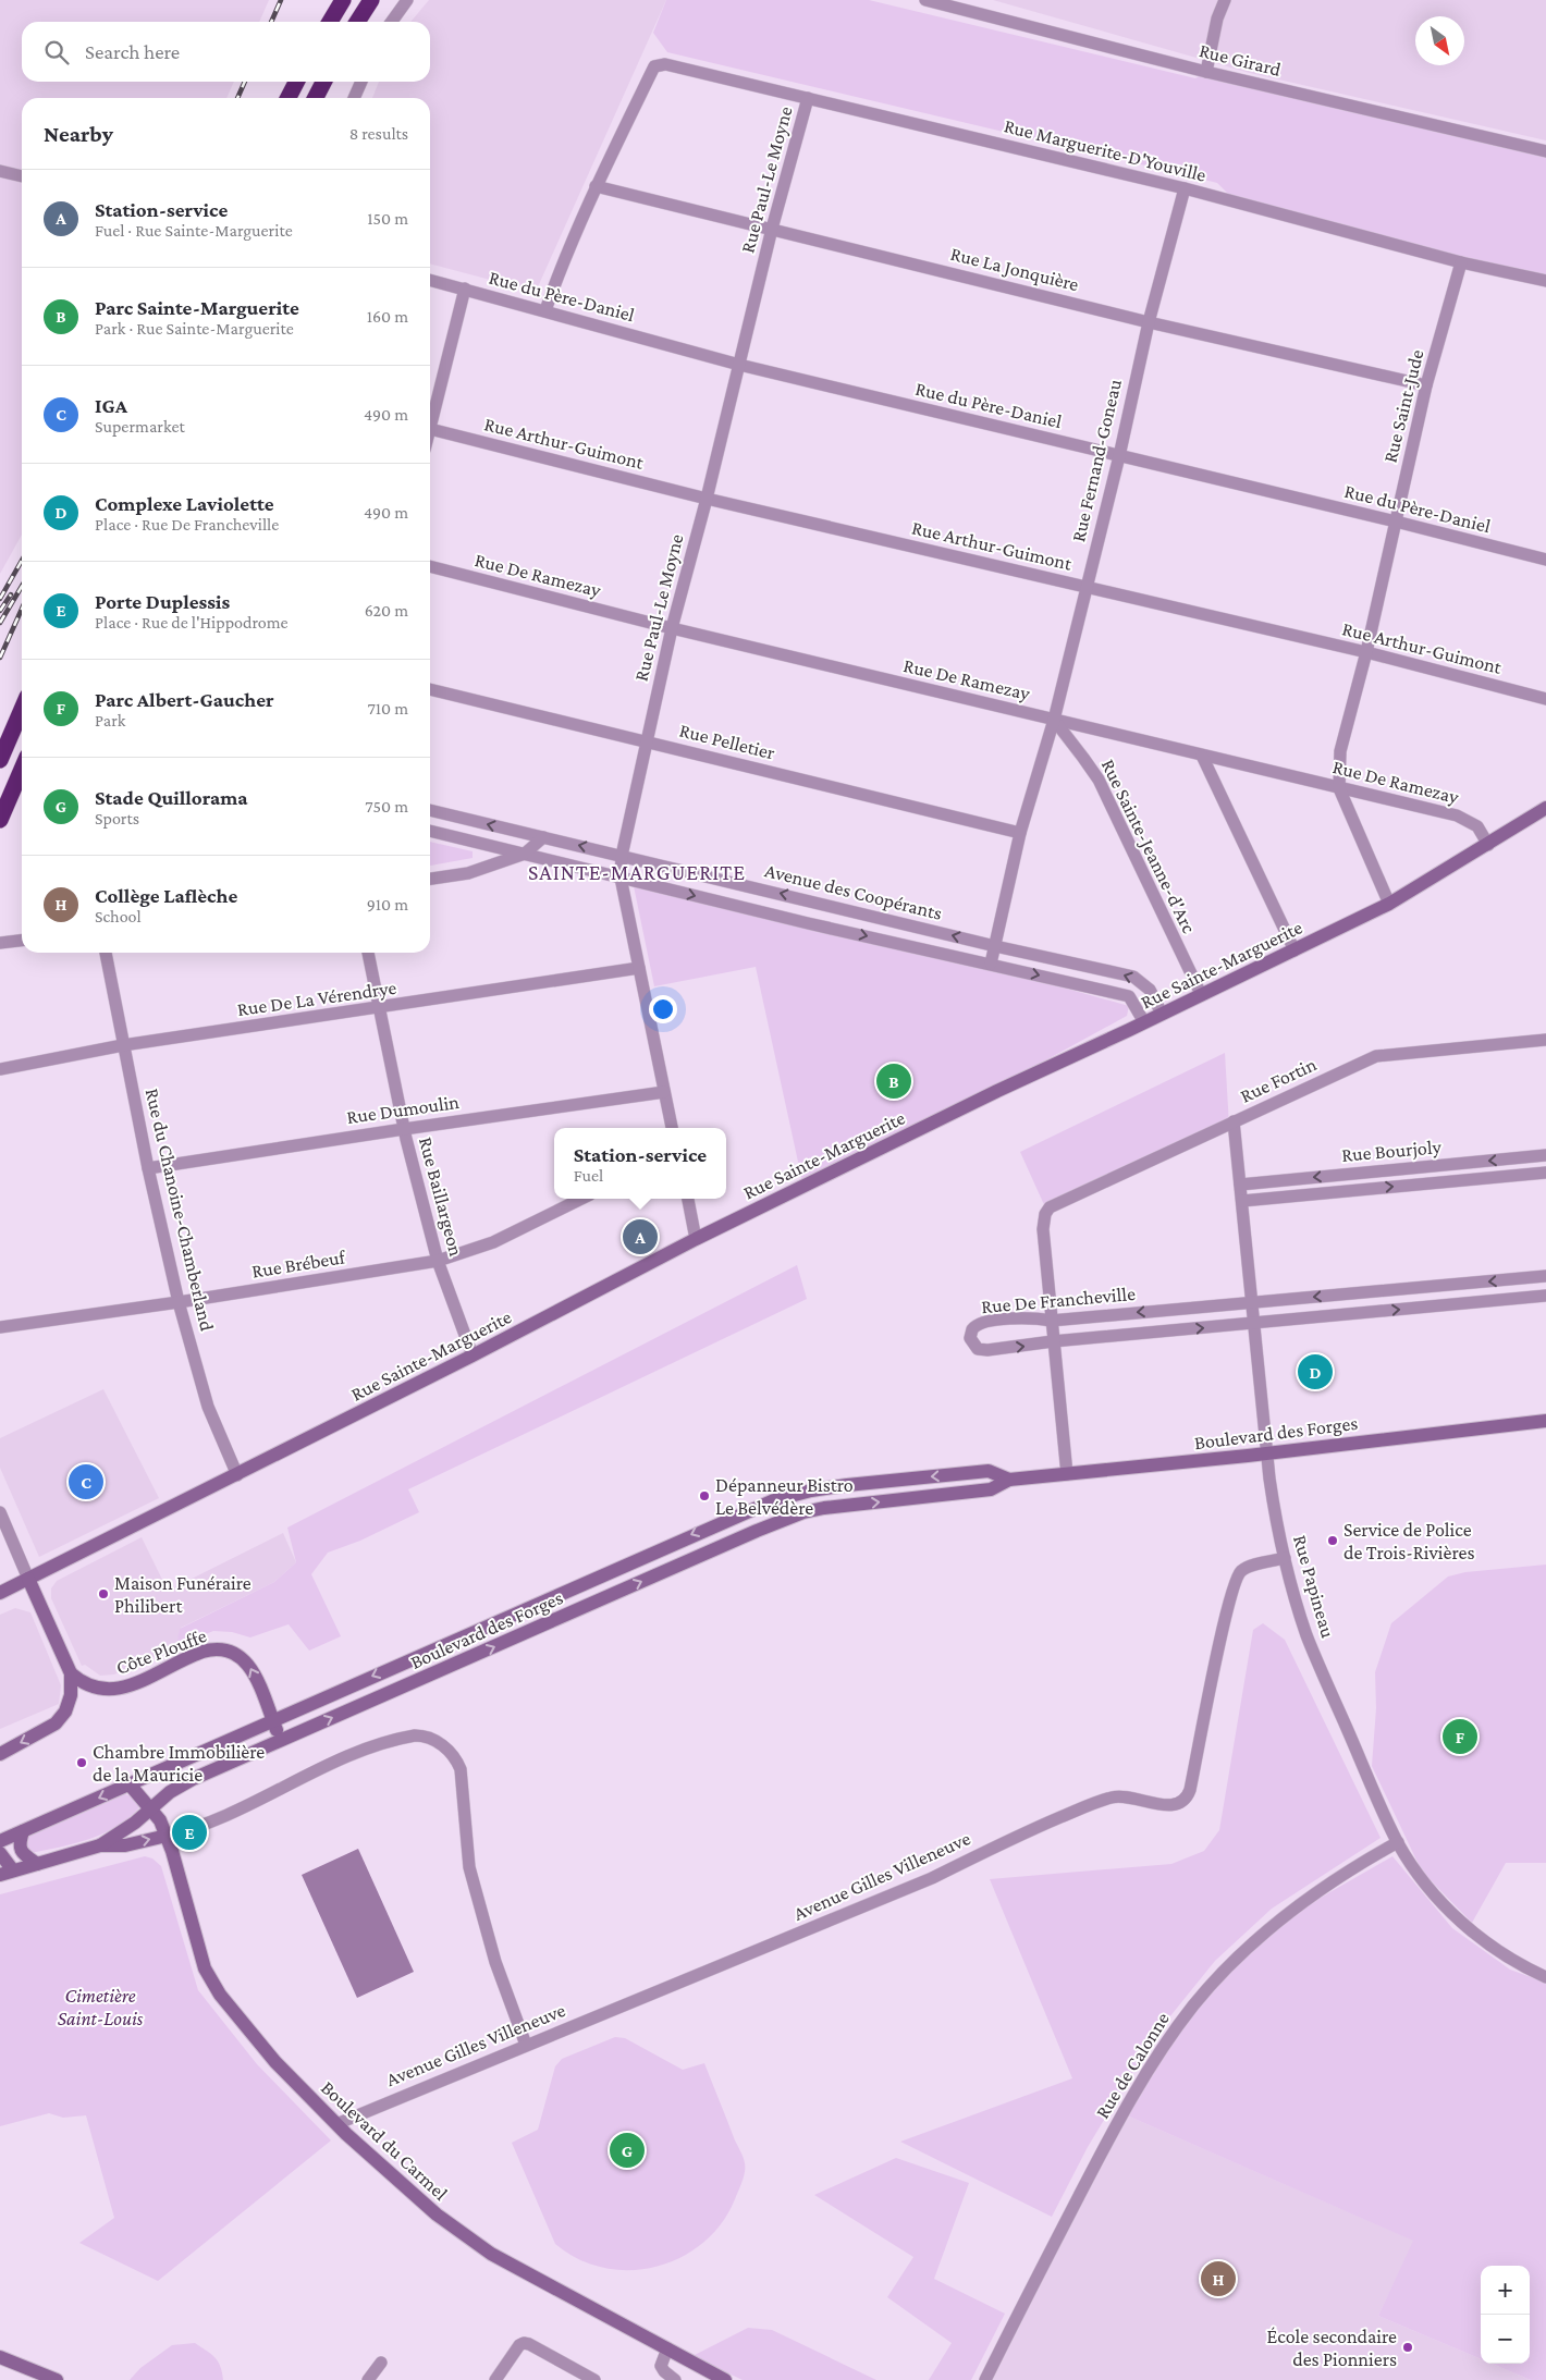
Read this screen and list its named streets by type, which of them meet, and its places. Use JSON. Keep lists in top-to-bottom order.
{
  "streets": {
    "street": [
      "Rue Girard",
      "Rue Marguerite-D'Youville",
      "Rue Paul-Le Moyne",
      "Rue La Jonquière",
      "Rue du Père-Daniel",
      "Rue Saint-Jude",
      "Rue Arthur-Guimont",
      "Rue Fernand-Goneau",
      "Rue De Ramezay",
      "Rue Pelletier",
      "Rue Sainte-Jeanne-d'Arc",
      "Avenue des Coopérants",
      "Rue Sainte-Marguerite",
      "Rue De La Vérendrye",
      "Rue Fortin",
      "Rue Dumoulin",
      "Rue Bourjoly",
      "Rue Baillargeon",
      "Rue du Chanoine-Chamberland",
      "Rue Brébeuf",
      "Rue De Francheville",
      "Boulevard des Forges",
      "Rue Papineau",
      "Côte Plouffe",
      "Avenue Gilles Villeneuve",
      "Rue de Calonne",
      "Boulevard du Carmel"
    ]
  },
  "crossings": [
    ["Rue Marguerite-D'Youville", "Rue Paul-Le Moyne"],
    ["Rue Marguerite-D'Youville", "Rue La Jonquière"],
    ["Rue Marguerite-D'Youville", "Rue Saint-Jude"],
    ["Rue Marguerite-D'Youville", "Rue Fernand-Goneau"],
    ["Rue Paul-Le Moyne", "Rue La Jonquière"],
    ["Rue Paul-Le Moyne", "Rue du Père-Daniel"],
    ["Rue Paul-Le Moyne", "Rue Arthur-Guimont"],
    ["Rue Paul-Le Moyne", "Rue De Ramezay"],
    ["Rue Paul-Le Moyne", "Rue Pelletier"],
    ["Rue Paul-Le Moyne", "Avenue des Coopérants"],
    ["Rue Paul-Le Moyne", "Rue De La Vérendrye"],
    ["Rue Paul-Le Moyne", "Rue Dumoulin"],
    ["Rue La Jonquière", "Rue Saint-Jude"],
    ["Rue La Jonquière", "Rue Fernand-Goneau"],
    ["Rue du Père-Daniel", "Rue Saint-Jude"],
    ["Rue du Père-Daniel", "Rue Fernand-Goneau"],
    ["Rue Saint-Jude", "Rue Arthur-Guimont"],
    ["Rue Saint-Jude", "Rue De Ramezay"],
    ["Rue Saint-Jude", "Rue Sainte-Marguerite"],
    ["Rue Arthur-Guimont", "Rue Fernand-Goneau"],
    ["Rue Fernand-Goneau", "Rue De Ramezay"],
    ["Rue Fernand-Goneau", "Rue Pelletier"],
    ["Rue Fernand-Goneau", "Rue Sainte-Jeanne-d'Arc"],
    ["Rue Fernand-Goneau", "Avenue des Coopérants"],
    ["Rue De Ramezay", "Rue Sainte-Jeanne-d'Arc"],
    ["Rue De Ramezay", "Rue Sainte-Marguerite"],
    ["Rue Sainte-Jeanne-d'Arc", "Rue Sainte-Marguerite"],
    ["Avenue des Coopérants", "Rue Sainte-Marguerite"],
    ["Rue Sainte-Marguerite", "Rue Baillargeon"],
    ["Rue Sainte-Marguerite", "Rue du Chanoine-Chamberland"],
    ["Rue De La Vérendrye", "Rue Baillargeon"],
    ["Rue De La Vérendrye", "Rue du Chanoine-Chamberland"],
    ["Rue Fortin", "Rue De Francheville"],
    ["Rue Fortin", "Rue Papineau"],
    ["Rue Dumoulin", "Rue Baillargeon"],
    ["Rue Dumoulin", "Rue du Chanoine-Chamberland"],
    ["Rue Bourjoly", "Rue Papineau"],
    ["Rue Baillargeon", "Rue Brébeuf"],
    ["Rue du Chanoine-Chamberland", "Rue Brébeuf"],
    ["Rue De Francheville", "Rue Papineau"],
    ["Boulevard des Forges", "Rue Papineau"],
    ["Boulevard des Forges", "Côte Plouffe"],
    ["Boulevard des Forges", "Boulevard du Carmel"],
    ["Rue Papineau", "Avenue Gilles Villeneuve"],
    ["Rue Papineau", "Rue de Calonne"],
    ["Avenue Gilles Villeneuve", "Boulevard du Carmel"]
  ],
  "one_way": ["Côte Plouffe"],
  "districts": ["SAINTE-MARGUERITE"],
  "parks": ["Cimetière Saint-Louis"],
  "places": [
    "Dépanneur Bistro Le Belvédère",
    "Service de Police de Trois-Rivières",
    "Maison Funéraire Philibert",
    "Chambre Immobilière de la Mauricie",
    "École secondaire des Pionniers"
  ],
  "north": "bottom right",
  "page": {
    "search": "Search here",
    "heading": ["Nearby", "8 results"],
    "list": [
      {
        "mark": "A",
        "name": "Station-service",
        "note": "Fuel · Rue Sainte-Marguerite",
        "value": "150 m"
      },
      {
        "mark": "B",
        "name": "Parc Sainte-Marguerite",
        "note": "Park · Rue Sainte-Marguerite",
        "value": "160 m"
      },
      {
        "mark": "C",
        "name": "IGA",
        "note": "Supermarket",
        "value": "490 m"
      },
      {
        "mark": "D",
        "name": "Complexe Laviolette",
        "note": "Place · Rue De Francheville",
        "value": "490 m"
      },
      {
        "mark": "E",
        "name": "Porte Duplessis",
        "note": "Place · Rue de l'Hippodrome",
        "value": "620 m"
      },
      {
        "mark": "F",
        "name": "Parc Albert-Gaucher",
        "note": "Park",
        "value": "710 m"
      },
      {
        "mark": "G",
        "name": "Stade Quillorama",
        "note": "Sports",
        "value": "750 m"
      },
      {
        "mark": "H",
        "name": "Collège Laflèche",
        "note": "School",
        "value": "910 m"
      }
    ],
    "pins": [
      "B",
      "A",
      "D",
      "C",
      "F",
      "E",
      "G",
      "H"
    ],
    "popup": ["Station-service", "Fuel"],
    "map_buttons": ["+", "−"]
  }
}
